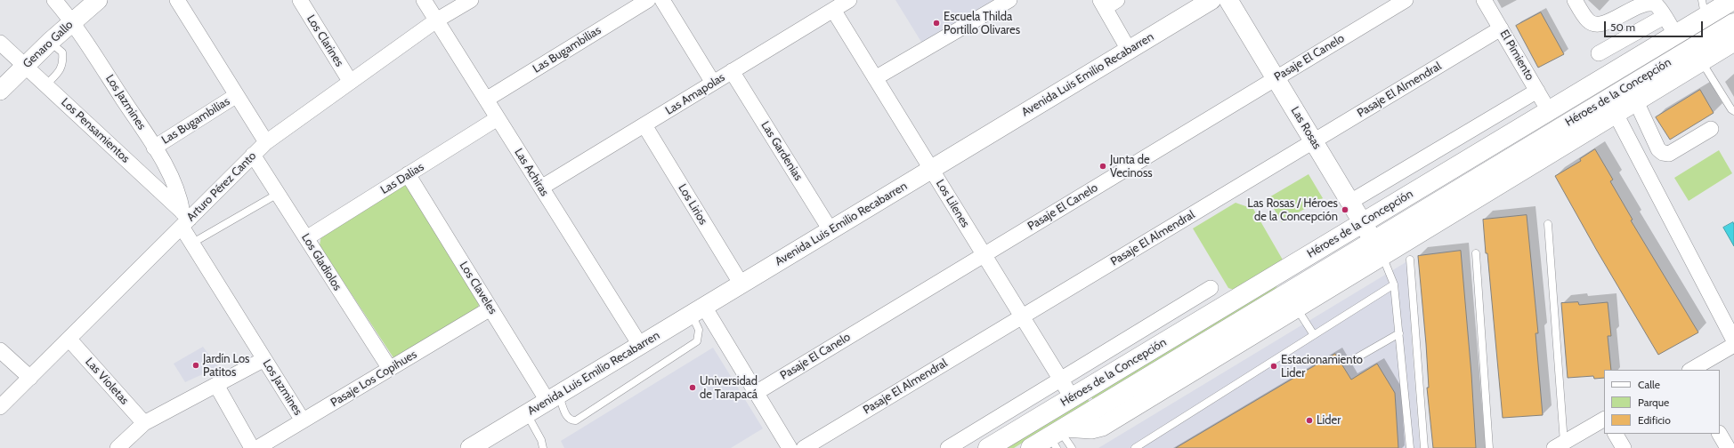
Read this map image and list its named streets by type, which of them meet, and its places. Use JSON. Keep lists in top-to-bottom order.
{
  "streets": {
    "main road": ["Héroes de la Concepción"],
    "street": [
      "Los Clarines",
      "Genaro Gallo",
      "Las Bugambilias",
      "El Pimiento",
      "Pasaje El Canelo",
      "Avenida Luis Emilio Recabarren",
      "Pasaje El Almendral",
      "Las Amapolas",
      "Los Jazmines",
      "Las Rosas",
      "Los Pensamientos",
      "Las Gardenias",
      "Las Achiras",
      "Las Dalias",
      "Arturo Pérez Canto",
      "Los Lilenes",
      "Los Lirios",
      "Los Gladiolos",
      "Los Claveles",
      "Pasaje Los Copihues",
      "Las Violetas"
    ]
  },
  "crossings": [
    ["Los Clarines", "Arturo Pérez Canto"],
    ["Genaro Gallo", "Los Jazmines"],
    ["Genaro Gallo", "Los Pensamientos"],
    ["Las Bugambilias", "Los Jazmines"],
    ["Las Bugambilias", "Las Achiras"],
    ["El Pimiento", "Pasaje El Almendral"],
    ["El Pimiento", "Héroes de la Concepción"],
    ["Pasaje El Canelo", "Las Rosas"],
    ["Pasaje El Canelo", "Los Lilenes"],
    ["Avenida Luis Emilio Recabarren", "Las Gardenias"],
    ["Avenida Luis Emilio Recabarren", "Las Achiras"],
    ["Avenida Luis Emilio Recabarren", "Los Lilenes"],
    ["Avenida Luis Emilio Recabarren", "Los Lirios"],
    ["Avenida Luis Emilio Recabarren", "Los Claveles"],
    ["Pasaje El Almendral", "Las Rosas"],
    ["Pasaje El Almendral", "Los Lilenes"],
    ["Héroes de la Concepción", "Las Rosas"],
    ["Héroes de la Concepción", "Los Lilenes"],
    ["Las Amapolas", "Las Gardenias"],
    ["Las Amapolas", "Las Achiras"],
    ["Las Amapolas", "Los Lilenes"],
    ["Las Amapolas", "Los Lirios"],
    ["Los Jazmines", "Los Pensamientos"],
    ["Los Jazmines", "Arturo Pérez Canto"],
    ["Los Jazmines", "Pasaje Los Copihues"],
    ["Los Pensamientos", "Arturo Pérez Canto"],
    ["Las Achiras", "Las Dalias"],
    ["Las Achiras", "Arturo Pérez Canto"],
    ["Las Dalias", "Los Gladiolos"],
    ["Las Dalias", "Los Claveles"],
    ["Arturo Pérez Canto", "Los Gladiolos"],
    ["Arturo Pérez Canto", "Las Violetas"],
    ["Los Gladiolos", "Pasaje Los Copihues"],
    ["Los Claveles", "Pasaje Los Copihues"]
  ],
  "places": [
    "Escuela Thilda Portillo Olivares",
    "Junta de Vecinoss",
    "Las Rosas / Héroes de la Concepción",
    "Jardín Los Patitos",
    "Estacionamiento Lider",
    "Universidad de Tarapacá",
    "Lider"
  ],
  "legend": ["Calle", "Parque", "Edificio"],
  "scale_bar": "50 m"
}
